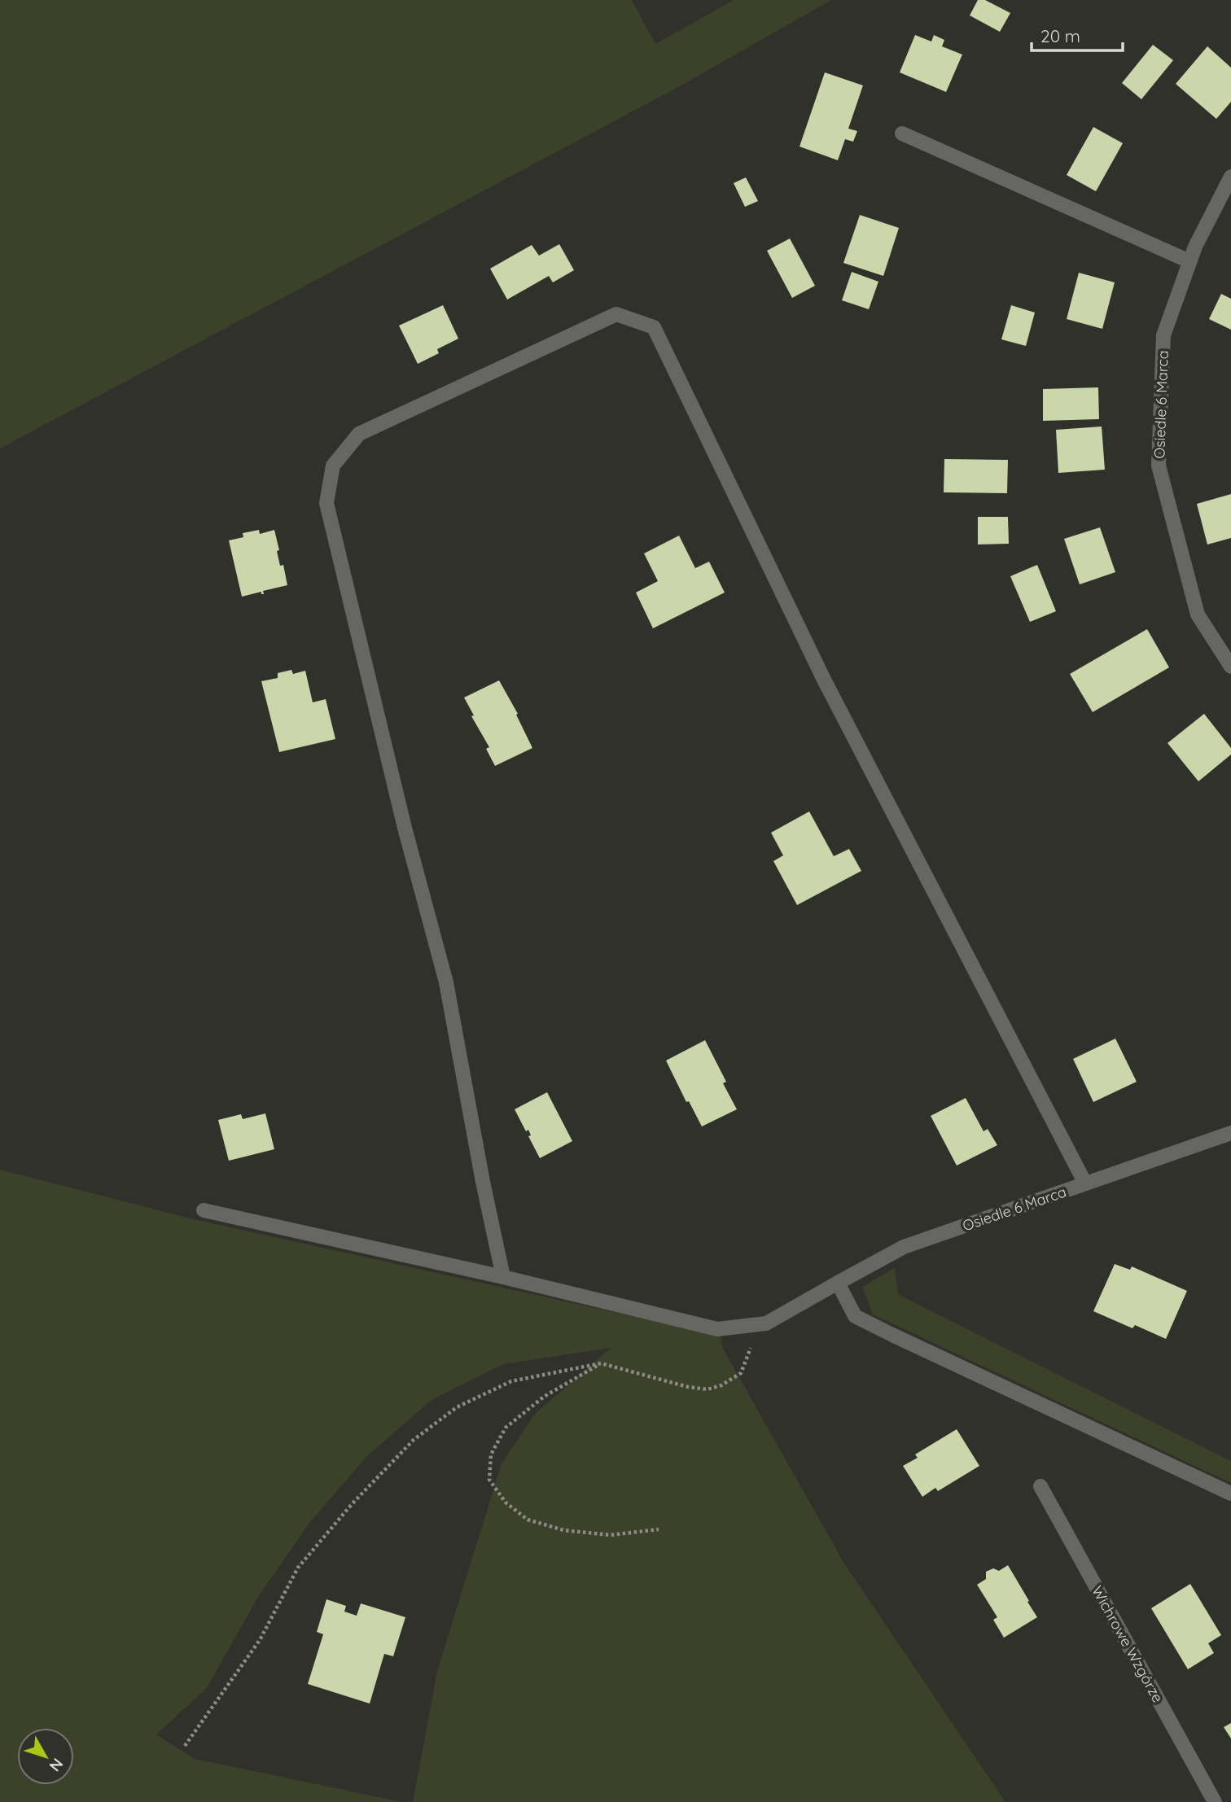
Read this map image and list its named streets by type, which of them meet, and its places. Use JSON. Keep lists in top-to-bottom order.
{
  "streets": {
    "street": ["Osiedle 6 Marca", "Wichrowe Wzgórze"]
  },
  "scale_bar": "20 m",
  "north": "bottom right"
}
